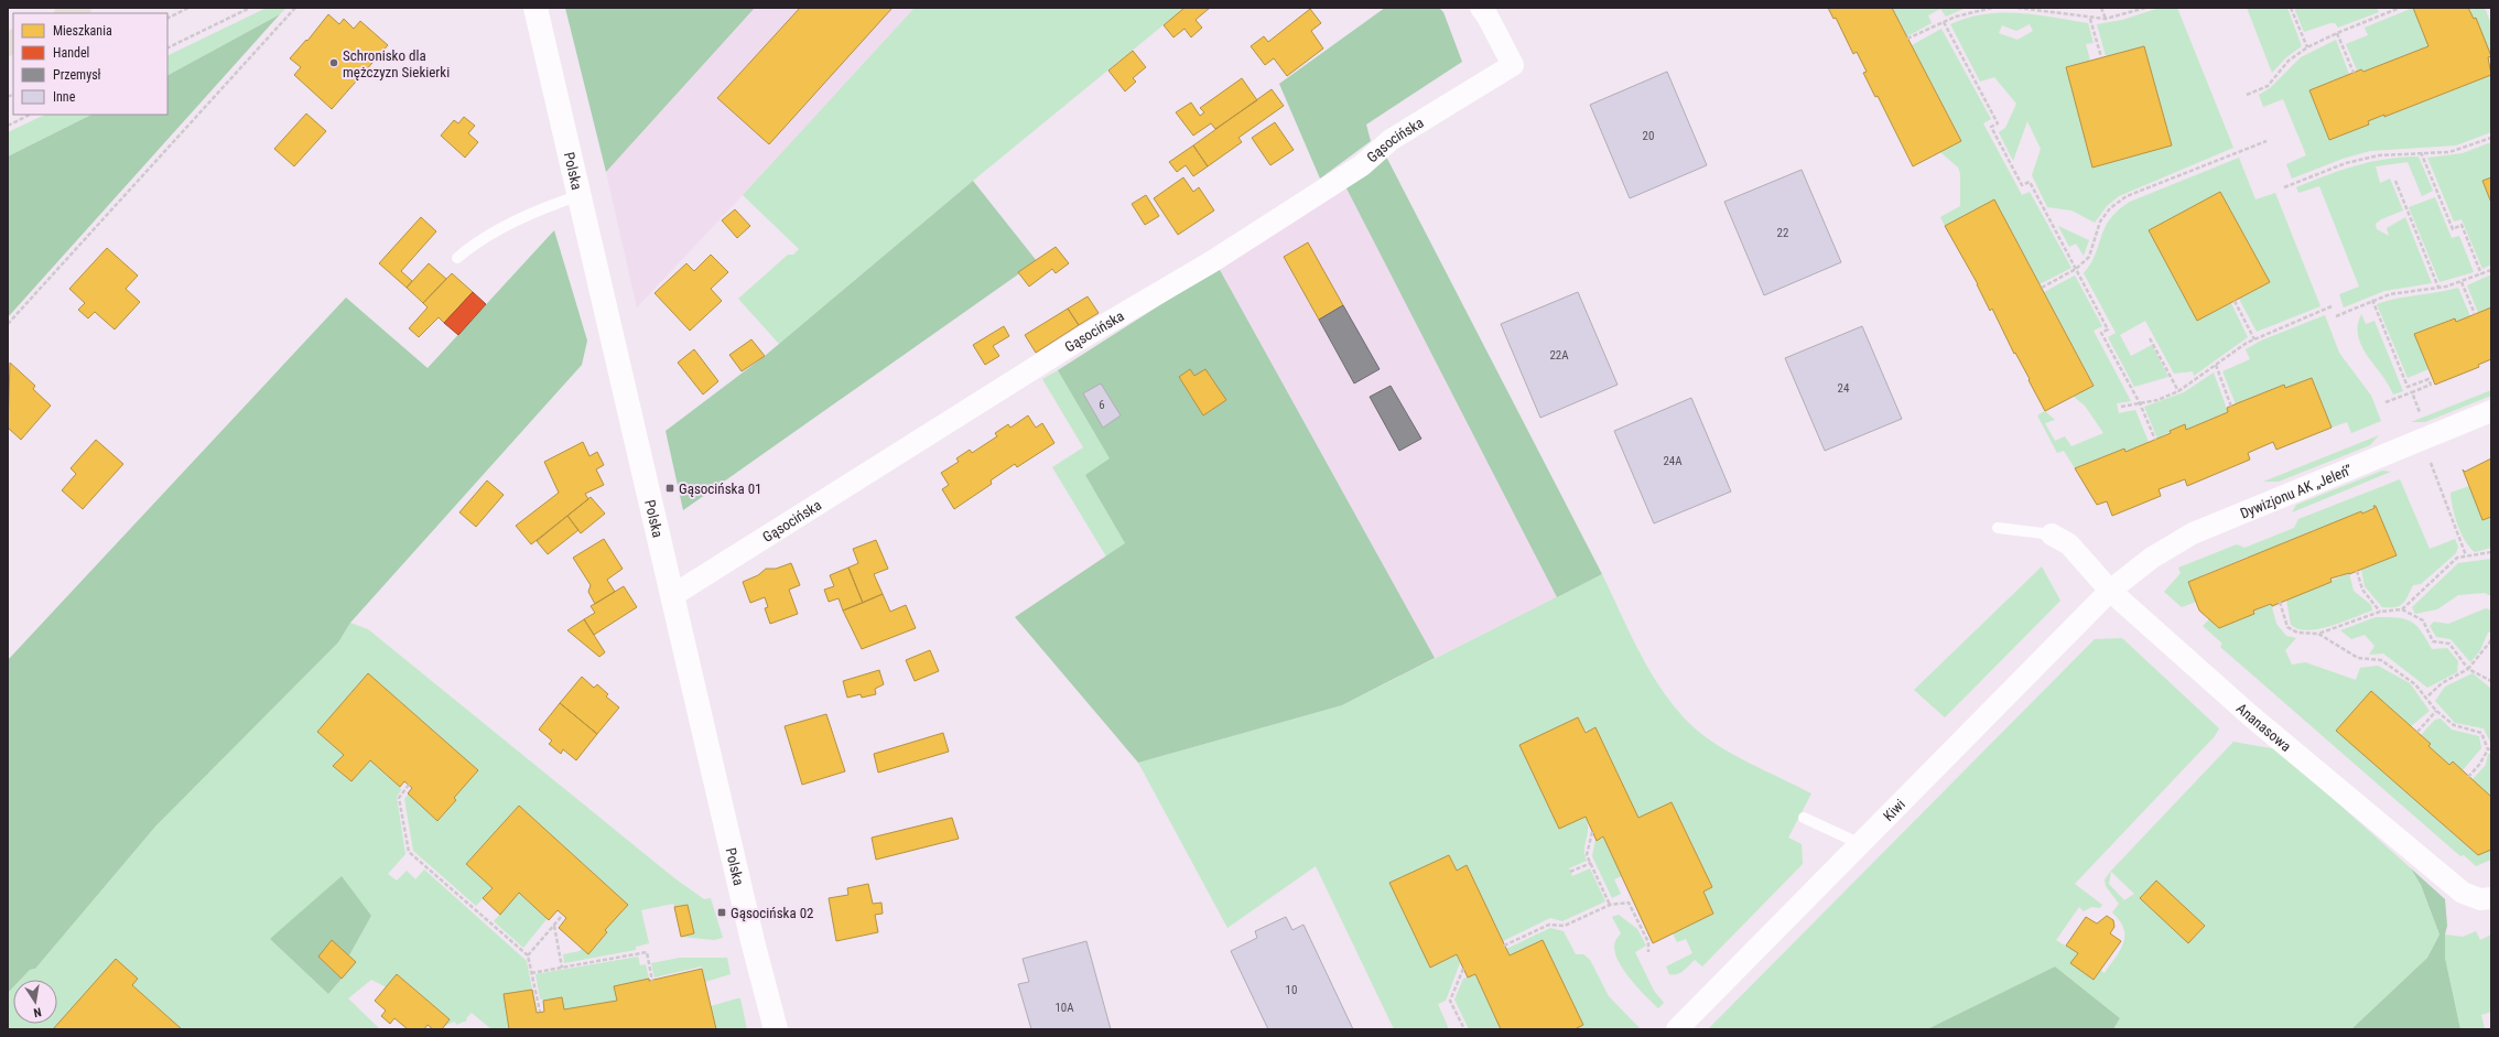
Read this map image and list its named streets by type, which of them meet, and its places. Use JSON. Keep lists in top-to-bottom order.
{
  "streets": {
    "street": [
      "Gąsocińska",
      "Polska",
      "Dywizjonu AK „Jeleń”",
      "Ananasowa",
      "Kiwi"
    ]
  },
  "crossings": [
    ["Gąsocińska", "Polska"],
    ["Dywizjonu AK „Jeleń”", "Ananasowa"],
    ["Dywizjonu AK „Jeleń”", "Kiwi"],
    ["Ananasowa", "Kiwi"]
  ],
  "places": {
    "other": ["Schronisko dla mężczyzn Siekierki"],
    "transit": ["Gąsocińska 01", "Gąsocińska 02"]
  },
  "house_numbers": [
    "20",
    "22",
    "22A",
    "24",
    "6",
    "24A",
    "10",
    "10A"
  ],
  "legend": [
    "Mieszkania",
    "Handel",
    "Przemysł",
    "Inne"
  ],
  "north": "bottom"
}
